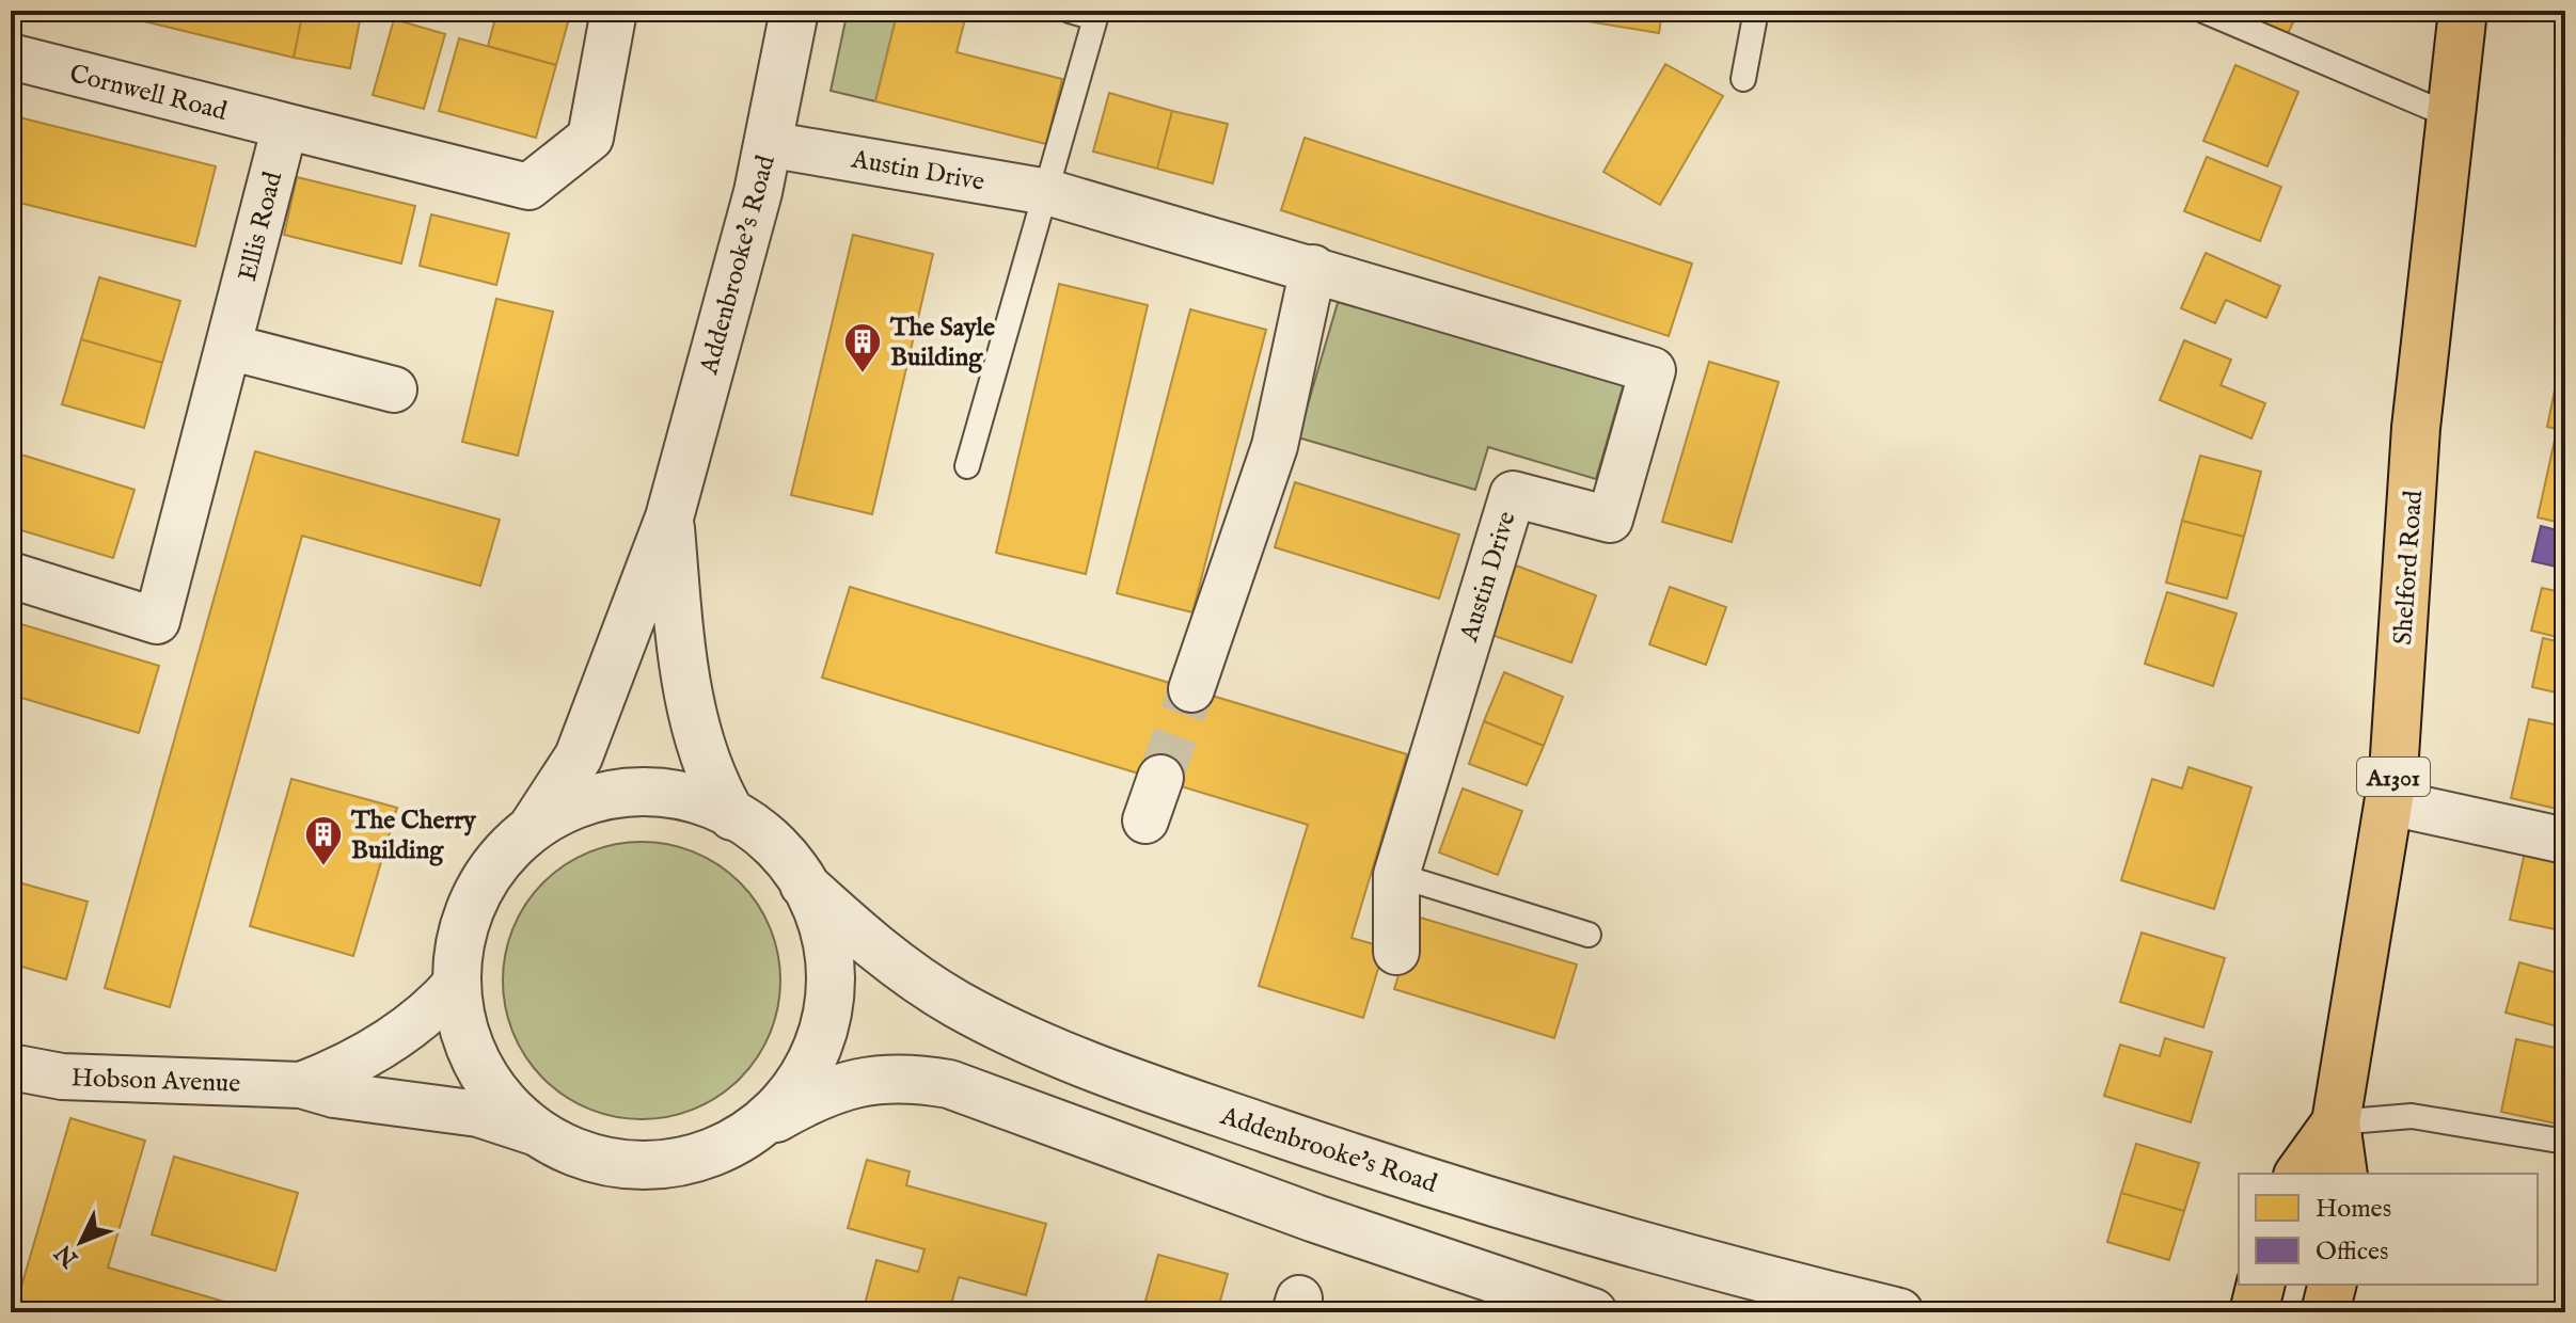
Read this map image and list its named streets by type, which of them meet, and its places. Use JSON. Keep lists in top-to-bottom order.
{
  "streets": {
    "main road": ["Shelford Road", "A1301"],
    "street": [
      "Cornwell Road",
      "Austin Drive",
      "Ellis Road",
      "Addenbrooke's Road",
      "Hobson Avenue"
    ]
  },
  "crossings": [
    ["Cornwell Road", "Ellis Road"],
    ["Austin Drive", "Addenbrooke's Road"]
  ],
  "places": {
    "building": ["The Sayle Building", "The Cherry Building"]
  },
  "legend": ["Homes", "Offices"],
  "north": "bottom left"
}
